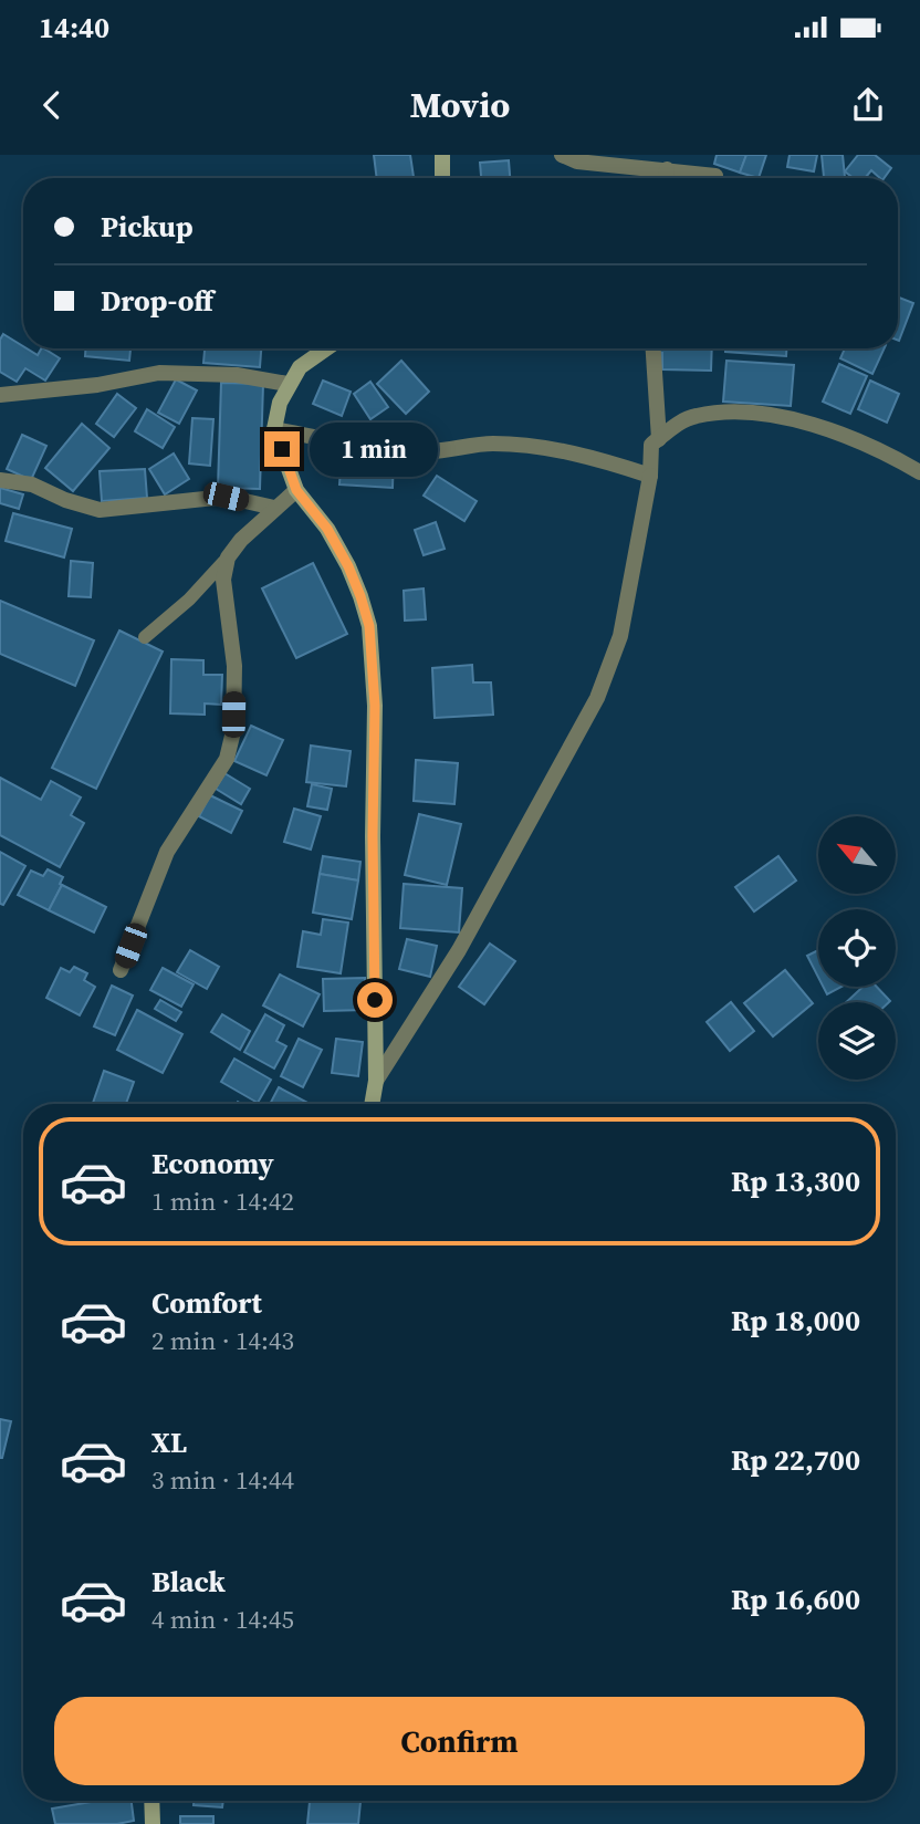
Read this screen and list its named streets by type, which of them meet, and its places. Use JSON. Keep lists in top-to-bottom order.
{
  "north": "top left",
  "page": {
    "status": "14:40",
    "header": "Movio",
    "banner": ["Pickup", "Drop-off"],
    "bubble": "1 min",
    "list": [
      {
        "name": "Economy",
        "note": "1 min · 14:42",
        "value": "Rp 13,300"
      },
      {
        "name": "Comfort",
        "note": "2 min · 14:43",
        "value": "Rp 18,000"
      },
      {
        "name": "XL",
        "note": "3 min · 14:44",
        "value": "Rp 22,700"
      },
      {
        "name": "Black",
        "note": "4 min · 14:45",
        "value": "Rp 16,600"
      }
    ],
    "buttons": "Confirm"
  }
}
